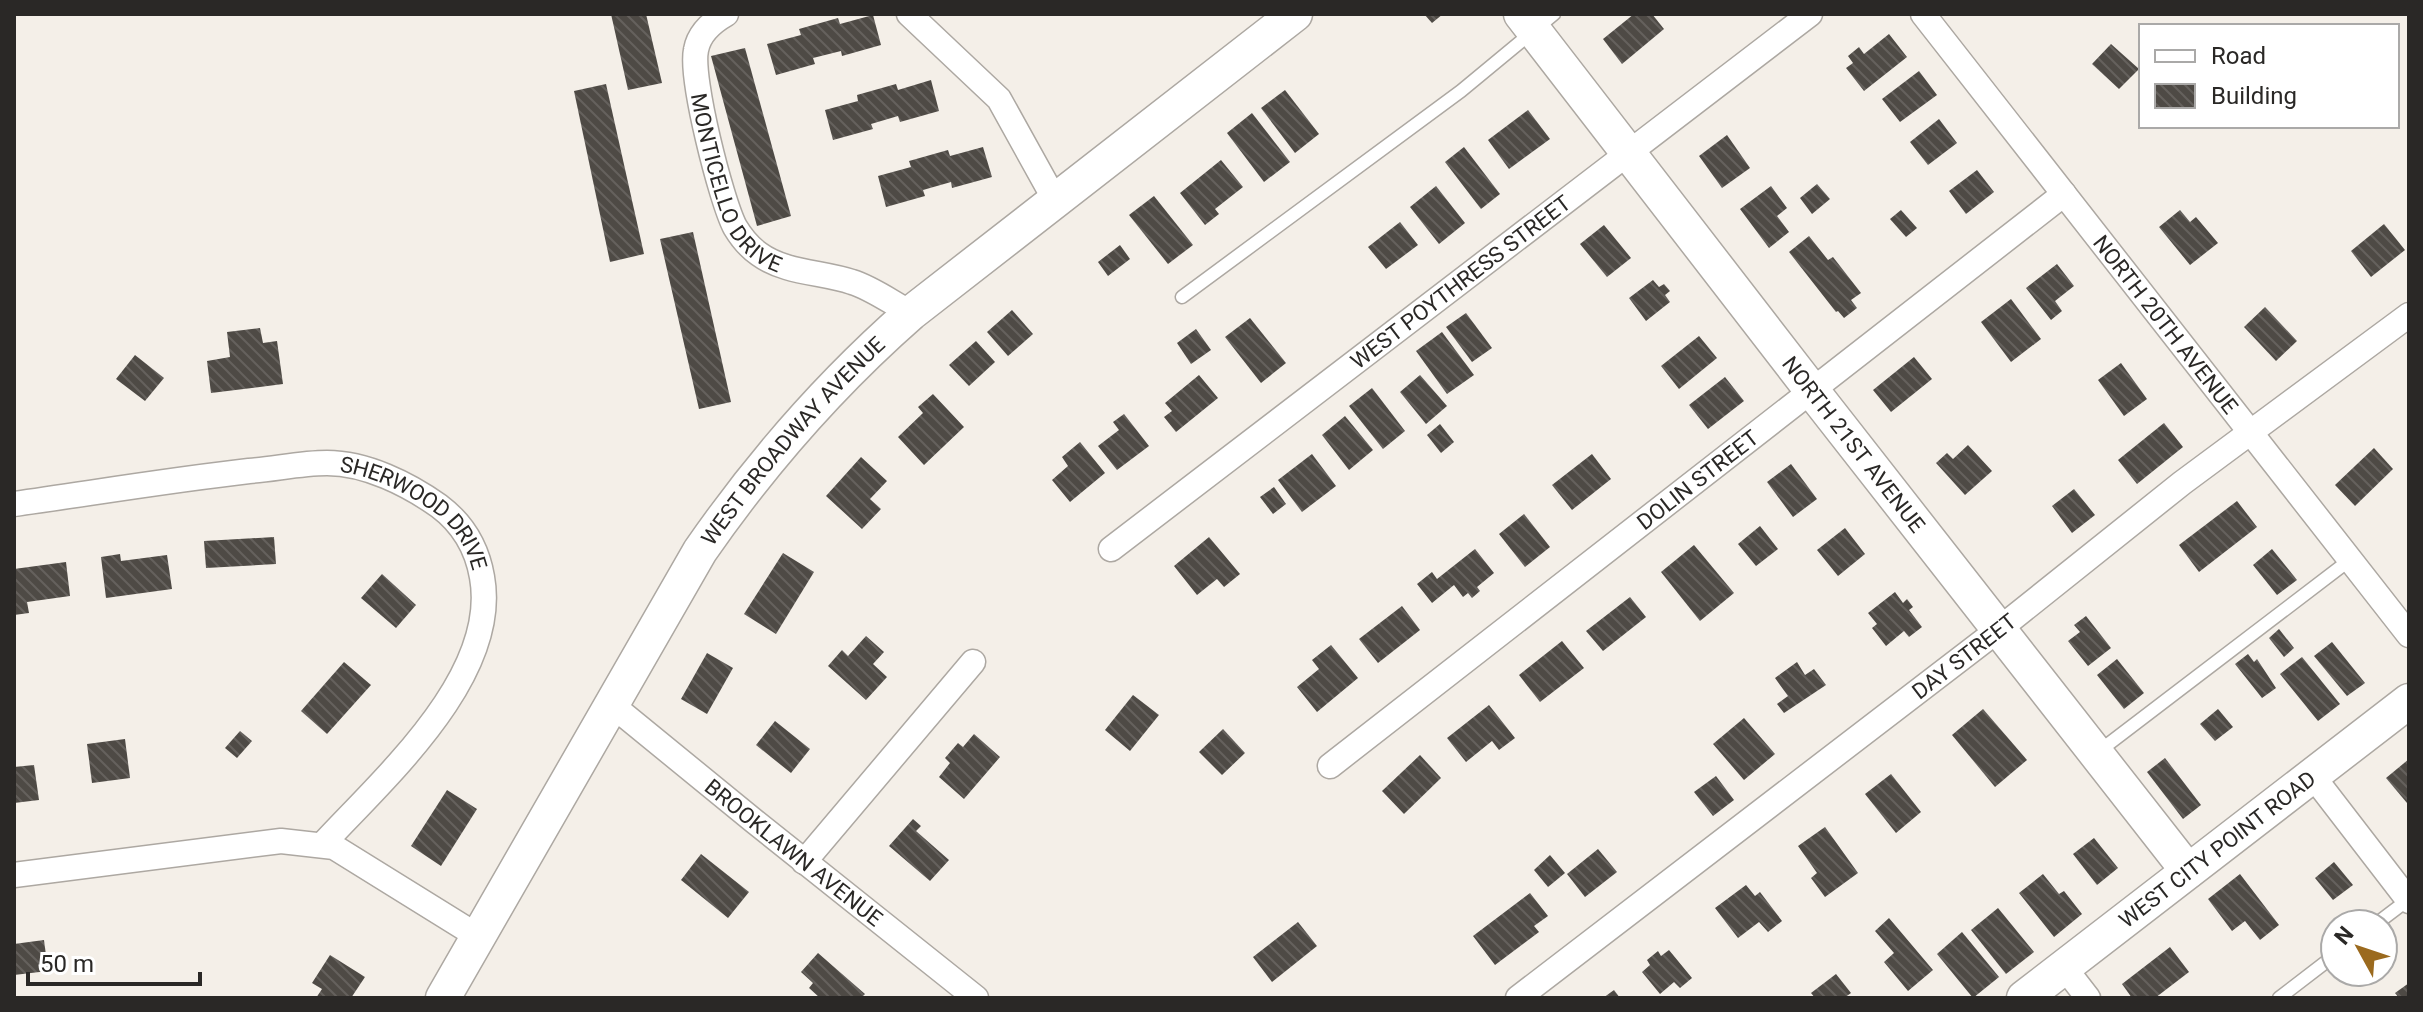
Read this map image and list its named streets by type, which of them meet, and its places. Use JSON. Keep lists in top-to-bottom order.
{
  "streets": {
    "street": [
      "MONTICELLO DRIVE",
      "WEST POYTHRESS STREET",
      "NORTH 20TH AVENUE",
      "WEST BROADWAY AVENUE",
      "NORTH 21ST AVENUE",
      "DOLIN STREET",
      "SHERWOOD DRIVE",
      "DAY STREET",
      "WEST CITY POINT ROAD",
      "BROOKLAWN AVENUE"
    ]
  },
  "crossings": [
    ["MONTICELLO DRIVE", "WEST BROADWAY AVENUE"],
    ["WEST POYTHRESS STREET", "NORTH 21ST AVENUE"],
    ["NORTH 20TH AVENUE", "DOLIN STREET"],
    ["NORTH 20TH AVENUE", "DAY STREET"],
    ["WEST BROADWAY AVENUE", "BROOKLAWN AVENUE"],
    ["NORTH 21ST AVENUE", "DOLIN STREET"],
    ["NORTH 21ST AVENUE", "DAY STREET"],
    ["NORTH 21ST AVENUE", "WEST CITY POINT ROAD"]
  ],
  "legend": ["Road", "Building"],
  "scale_bar": "50 m",
  "north": "top left"
}
